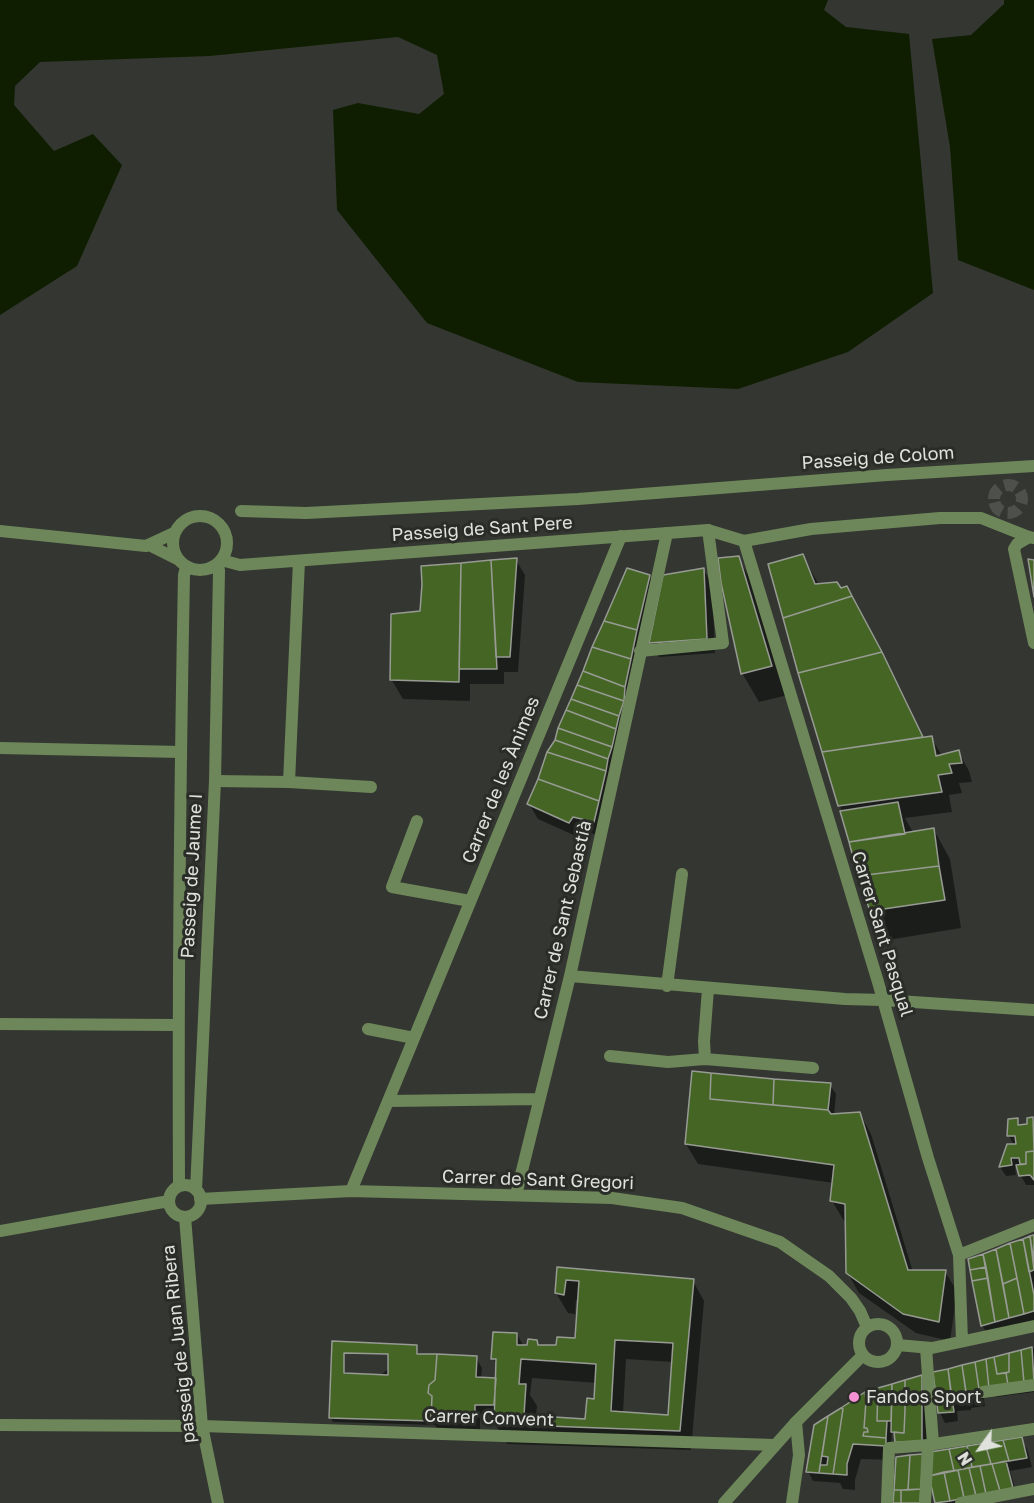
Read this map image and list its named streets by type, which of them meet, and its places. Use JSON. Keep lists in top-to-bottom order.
{
  "streets": {
    "street": [
      "Passeig de Colom",
      "Passeig de Sant Pere",
      "Carrer de les Ànimes",
      "Passeig de Jaume I",
      "Carrer de Sant Sebastià",
      "Carrer Sant Pasqual",
      "Carrer de Sant Gregori",
      "passeig de Juan Ribera",
      "Carrer Convent"
    ]
  },
  "crossings": [
    ["Passeig de Colom", "Passeig de Sant Pere"],
    ["Passeig de Sant Pere", "Carrer de les Ànimes"],
    ["Passeig de Sant Pere", "Passeig de Jaume I"],
    ["Passeig de Sant Pere", "Carrer de Sant Sebastià"],
    ["Passeig de Sant Pere", "Carrer Sant Pasqual"],
    ["Carrer de les Ànimes", "Carrer de Sant Gregori"],
    ["Passeig de Jaume I", "Carrer de Sant Gregori"],
    ["Passeig de Jaume I", "passeig de Juan Ribera"],
    ["Carrer de Sant Sebastià", "Carrer de Sant Gregori"],
    ["Carrer de Sant Gregori", "passeig de Juan Ribera"],
    ["passeig de Juan Ribera", "Carrer Convent"]
  ],
  "places": ["Fandos Sport"],
  "north": "bottom left"
}
